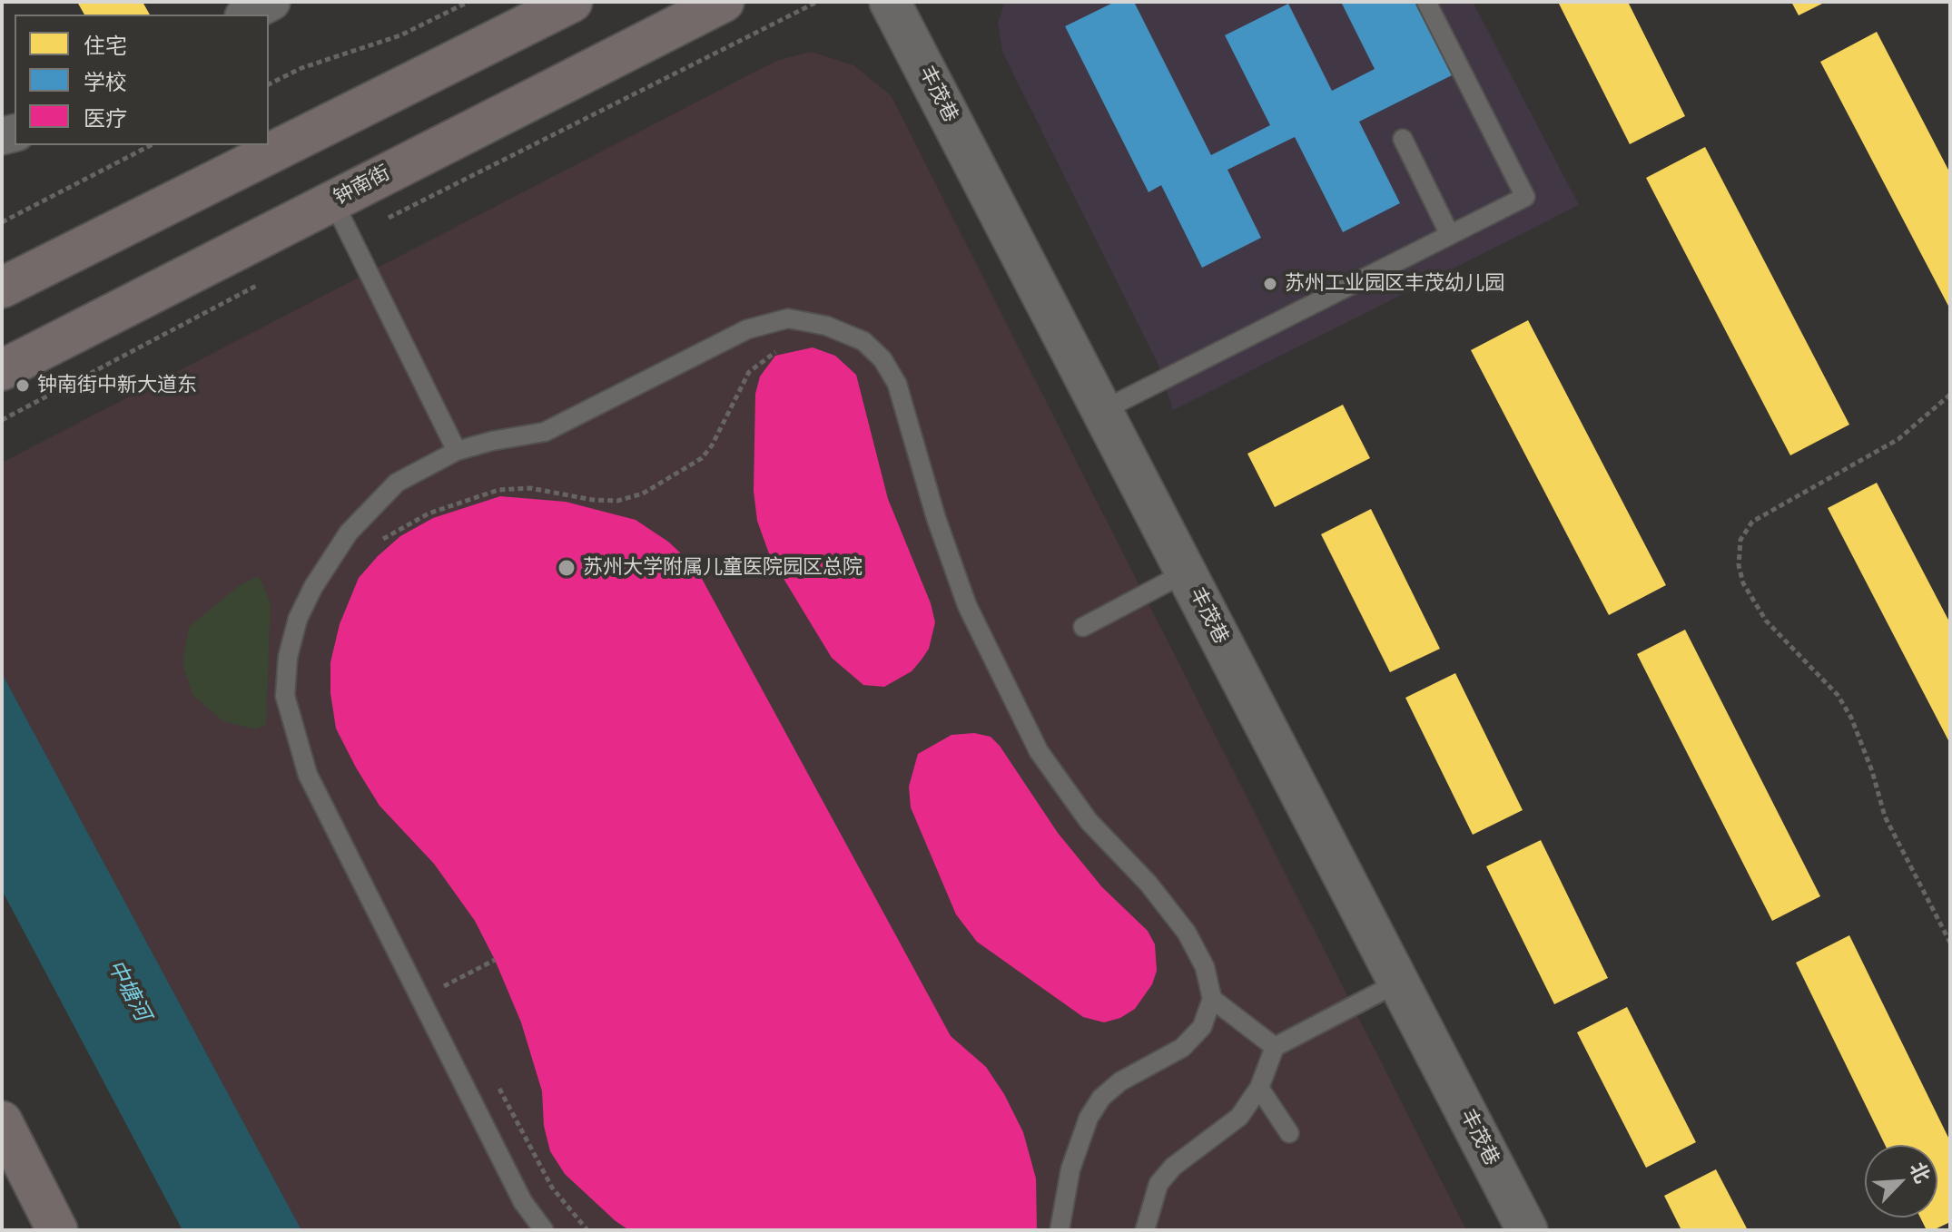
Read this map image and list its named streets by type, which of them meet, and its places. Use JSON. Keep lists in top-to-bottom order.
{
  "streets": {
    "main road": ["钟南街"],
    "street": ["丰茂巷"]
  },
  "water": ["中塘河"],
  "places": ["苏州工业园区丰茂幼儿园", "钟南街中新大道东", "苏州大学附属儿童医院园区总院"],
  "legend": ["住宅", "学校", "医疗"],
  "north": "top right"
}
